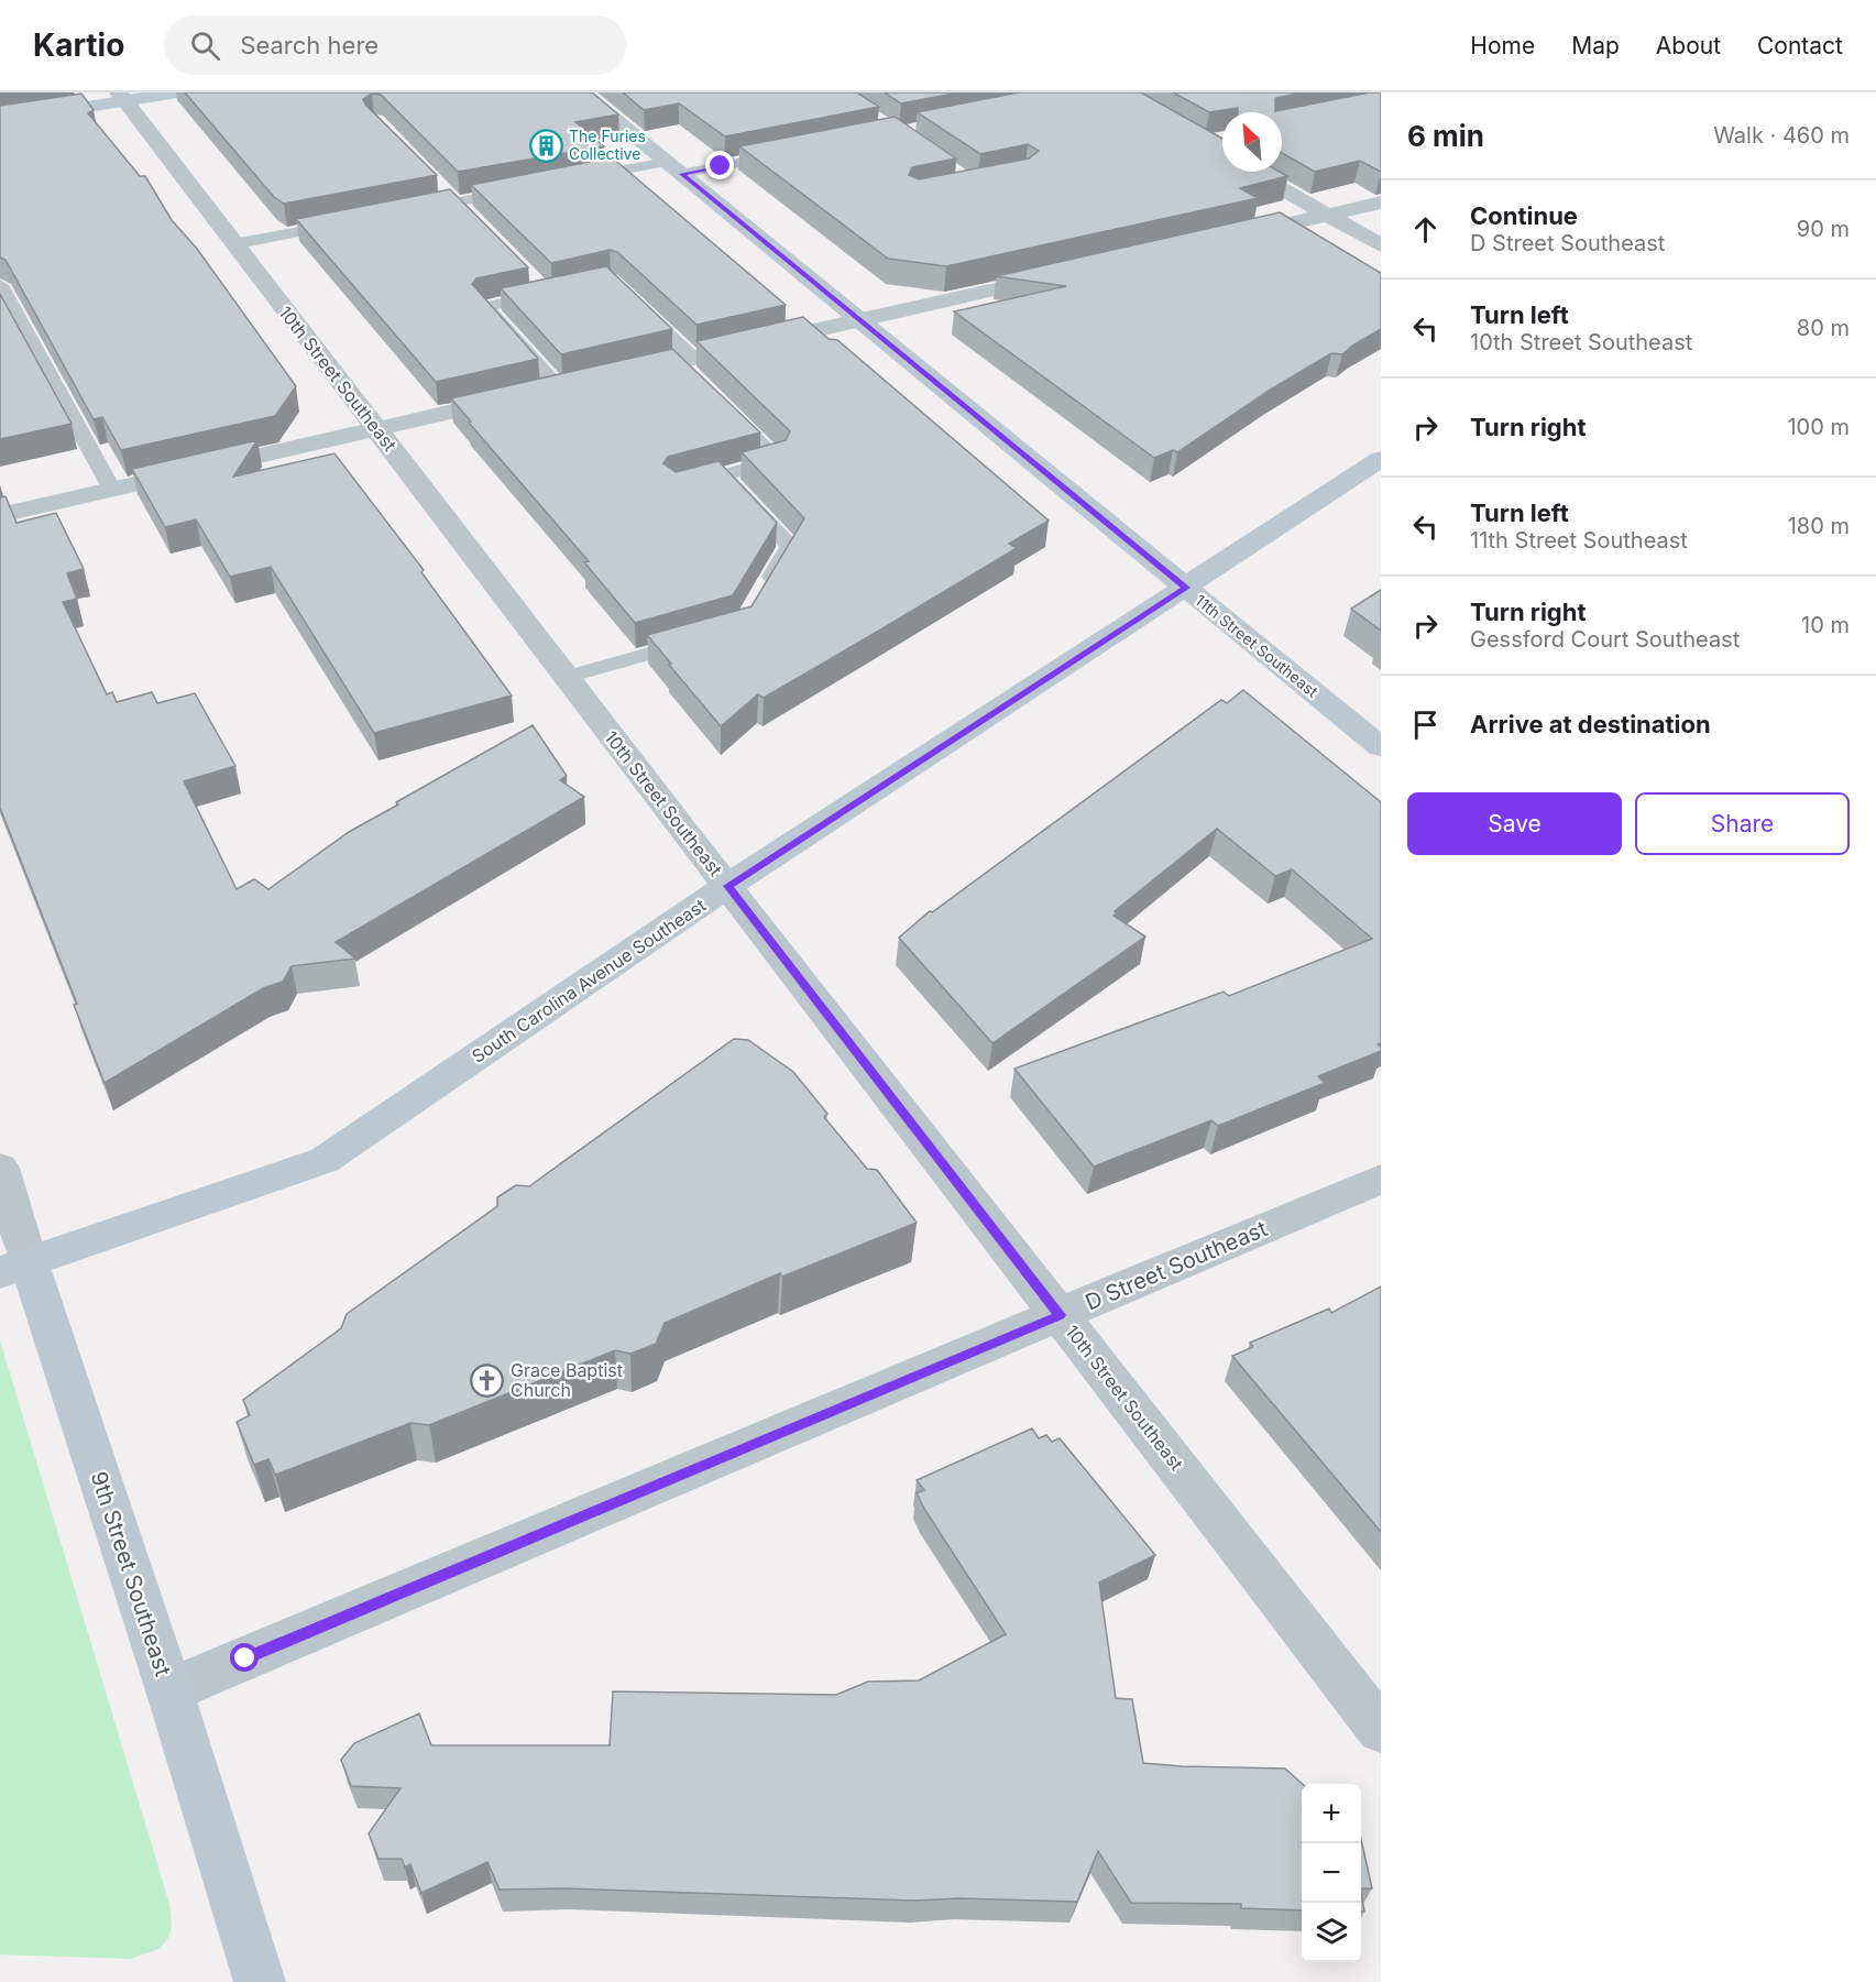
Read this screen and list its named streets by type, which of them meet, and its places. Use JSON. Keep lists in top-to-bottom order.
{
  "streets": {
    "street": [
      "10th Street Southeast",
      "11th Street Southeast",
      "South Carolina Avenue Southeast",
      "D Street Southeast",
      "9th Street Southeast"
    ]
  },
  "crossings": [
    ["10th Street Southeast", "South Carolina Avenue Southeast"],
    ["10th Street Southeast", "D Street Southeast"],
    ["11th Street Southeast", "South Carolina Avenue Southeast"],
    ["South Carolina Avenue Southeast", "9th Street Southeast"],
    ["D Street Southeast", "9th Street Southeast"]
  ],
  "places": {
    "building": ["The Furies Collective"],
    "church": ["Grace Baptist Church"]
  },
  "north": "top left",
  "page": {
    "header": "Kartio",
    "search": "Search here",
    "nav": [
      "Home",
      "Map",
      "About",
      "Contact"
    ],
    "heading": ["6 min", "Walk · 460 m"],
    "list": [
      ["Continue", "D Street Southeast", "90 m"],
      ["Turn left", "10th Street Southeast", "80 m"],
      ["Turn right", "100 m"],
      ["Turn left", "11th Street Southeast", "180 m"],
      ["Turn right", "Gessford Court Southeast", "10 m"],
      "Arrive at destination"
    ],
    "buttons": ["Save", "Share"],
    "map_buttons": ["+", "−"]
  }
}
